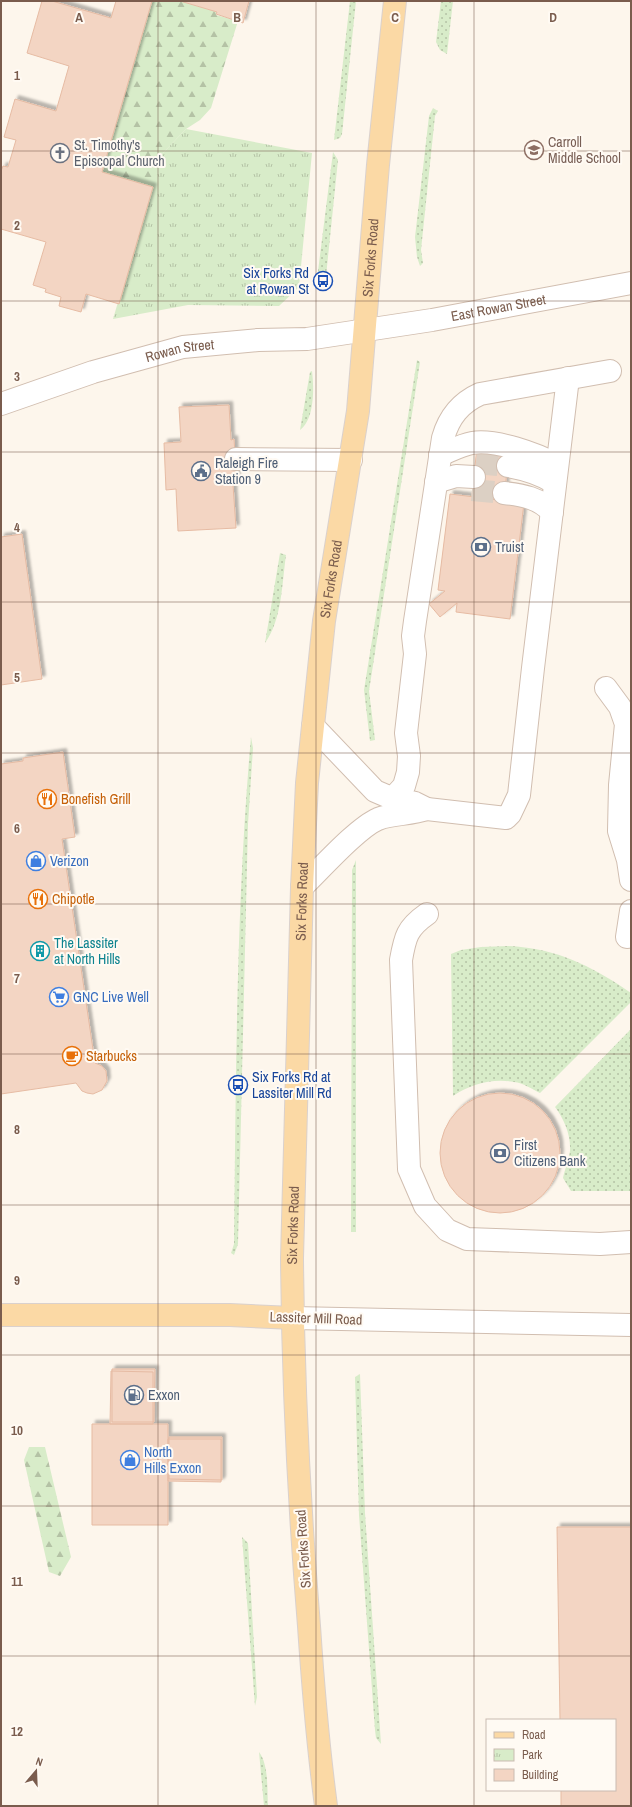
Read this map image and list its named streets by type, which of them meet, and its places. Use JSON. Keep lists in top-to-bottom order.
{
  "streets": {
    "main road": ["Six Forks Road", "Lassiter Mill Road"],
    "street": ["East Rowan Street", "Rowan Street"]
  },
  "crossings": [
    ["Six Forks Road", "East Rowan Street"],
    ["Six Forks Road", "Rowan Street"],
    ["Six Forks Road", "Lassiter Mill Road"],
    ["East Rowan Street", "Rowan Street"]
  ],
  "places": {
    "school or university": ["Carroll Middle School"],
    "church": ["St. Timothy's Episcopal Church"],
    "bus stop": ["Six Forks Rd at Rowan St", "Six Forks Rd at Lassiter Mill Rd"],
    "public building": ["Raleigh Fire Station 9"],
    "bank": ["Truist", "First Citizens Bank"],
    "restaurant": ["Bonefish Grill", "Chipotle"],
    "shop": ["Verizon", "North Hills Exxon"],
    "building": ["The Lassiter at North Hills"],
    "supermarket": ["GNC Live Well"],
    "cafe": ["Starbucks"],
    "fuel station": ["Exxon"]
  },
  "legend": ["Road", "Park", "Building"],
  "north": "top",
  "grid": {
    "columns": [
      "A",
      "B",
      "C",
      "D"
    ],
    "rows": [
      "1",
      "2",
      "3",
      "4",
      "5",
      "6",
      "7",
      "8",
      "9",
      "10",
      "11",
      "12"
    ]
  }
}
